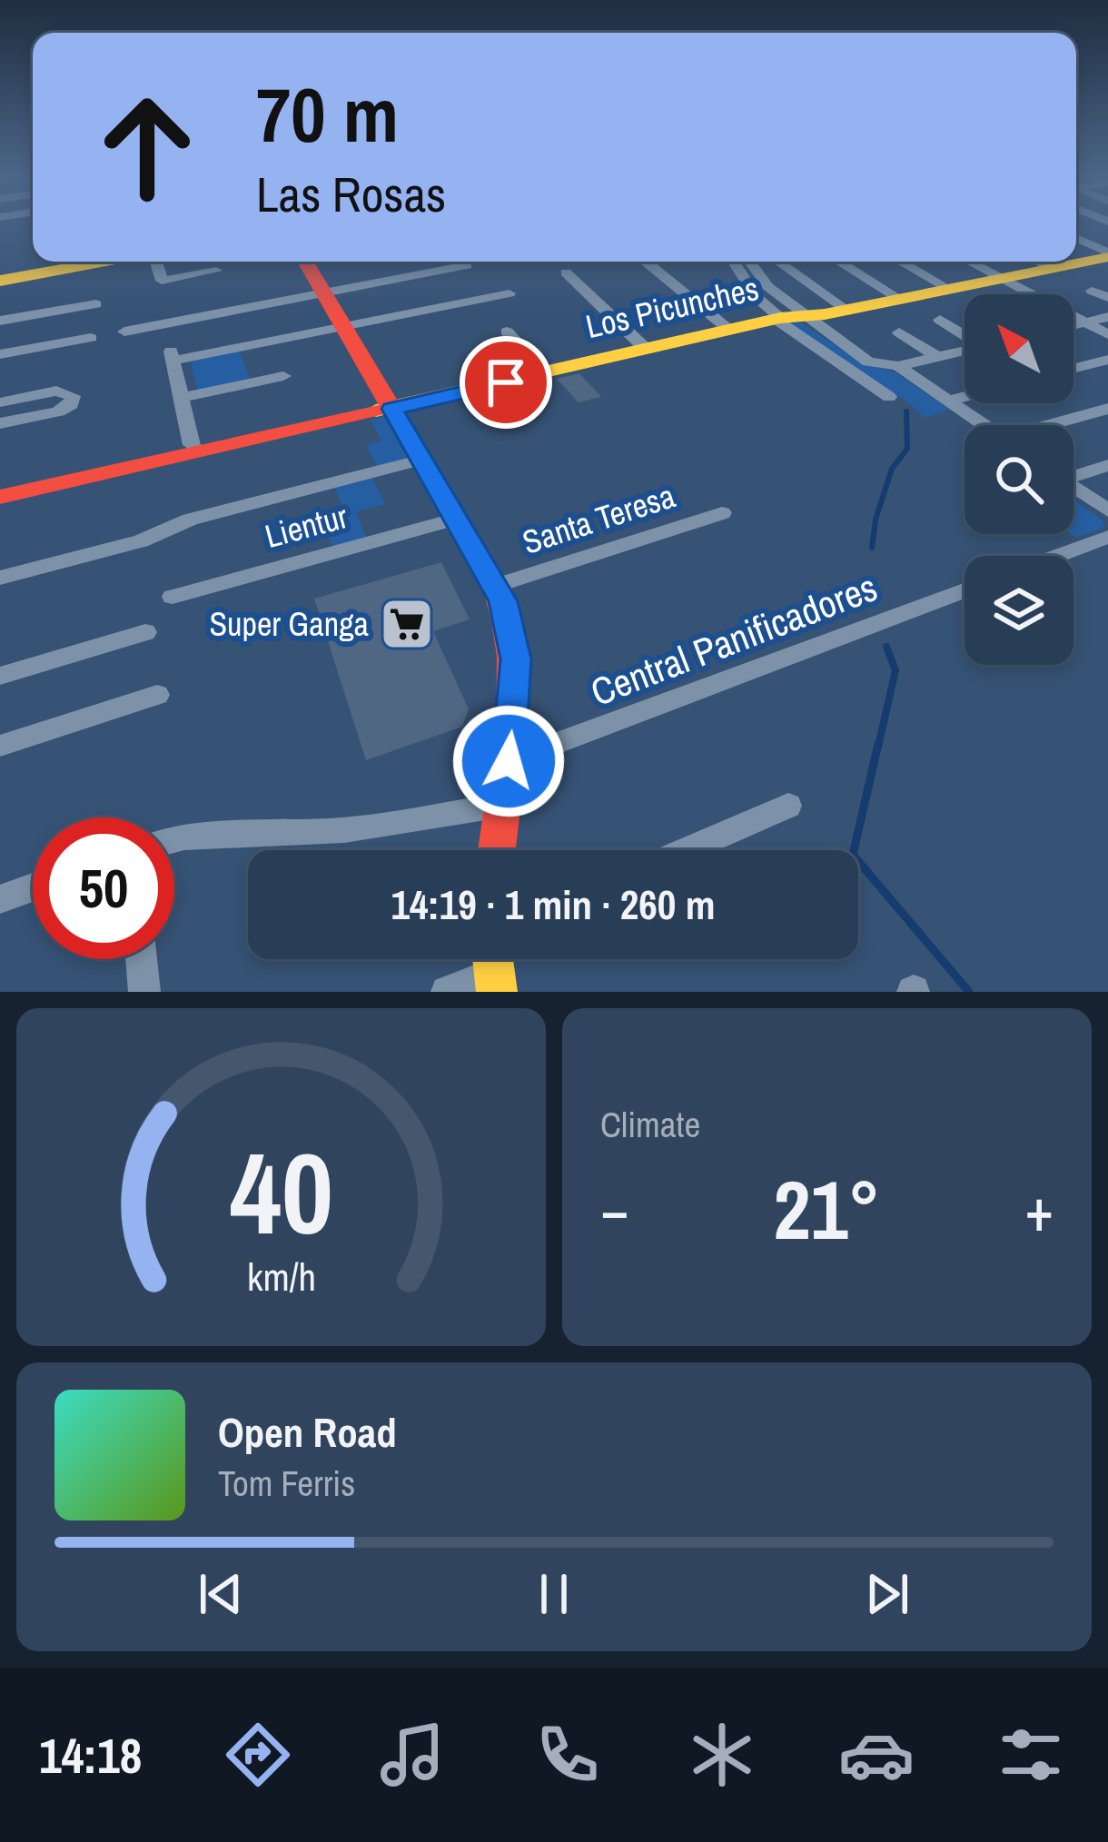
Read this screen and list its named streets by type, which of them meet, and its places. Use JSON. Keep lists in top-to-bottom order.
{
  "streets": {
    "street": [
      "Los Picunches",
      "Santa Teresa",
      "Lientur",
      "Central Panificadores"
    ]
  },
  "places": {
    "supermarket": ["Super Ganga"]
  },
  "north": "top left",
  "page": {
    "turn": ["70 m", "Las Rosas"],
    "limit": "50",
    "trip": "14:19 · 1 min · 260 m",
    "tile": "Climate",
    "heat": ["−", "21°", "+"],
    "song": ["Open Road", "Tom Ferris"],
    "tabs": "14:18",
    "gauge": ["40", "km/h"]
  }
}
